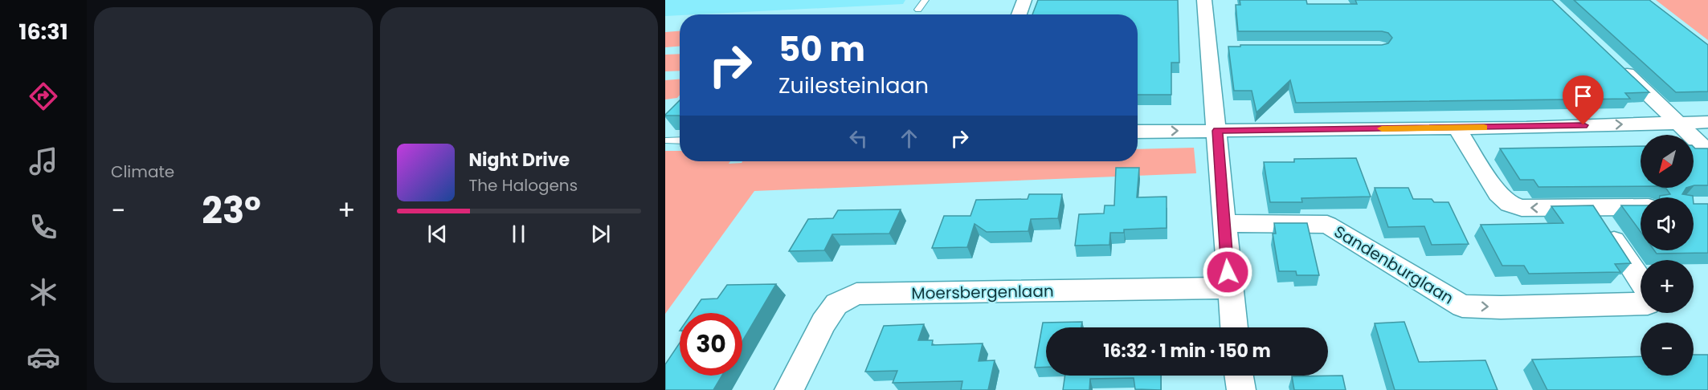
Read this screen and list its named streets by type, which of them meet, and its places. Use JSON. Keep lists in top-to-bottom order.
{
  "streets": {
    "street": ["Sandenburglaan", "Moersbergenlaan"]
  },
  "north": "bottom left",
  "page": {
    "tabs": "16:31",
    "tile": "Climate",
    "turn": ["50 m", "Zuilesteinlaan"],
    "map_buttons": ["+", "−"],
    "song": ["Night Drive", "The Halogens"],
    "heat": ["−", "23°", "+"],
    "limit": "30",
    "trip": "16:32 · 1 min · 150 m"
  }
}
